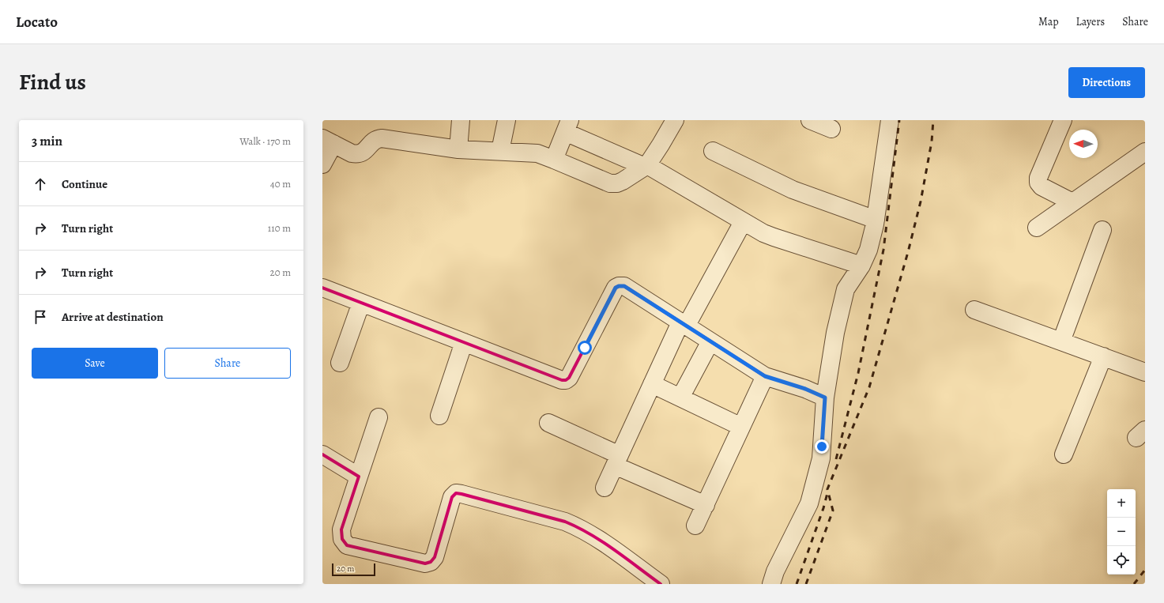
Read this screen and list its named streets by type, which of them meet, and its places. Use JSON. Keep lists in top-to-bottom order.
{
  "scale_bar": "20 m",
  "north": "left",
  "page": {
    "header": "Locato",
    "nav": ["Map", "Layers", "Share"],
    "title": "Find us",
    "buttons": [
      "Directions",
      ["Save", "Share"]
    ],
    "heading": ["3 min", "Walk · 170 m"],
    "list": [
      ["Continue", "40 m"],
      ["Turn right", "110 m"],
      ["Turn right", "20 m"],
      "Arrive at destination"
    ],
    "map_buttons": ["+", "−"],
    "scale": "20 m"
  }
}
